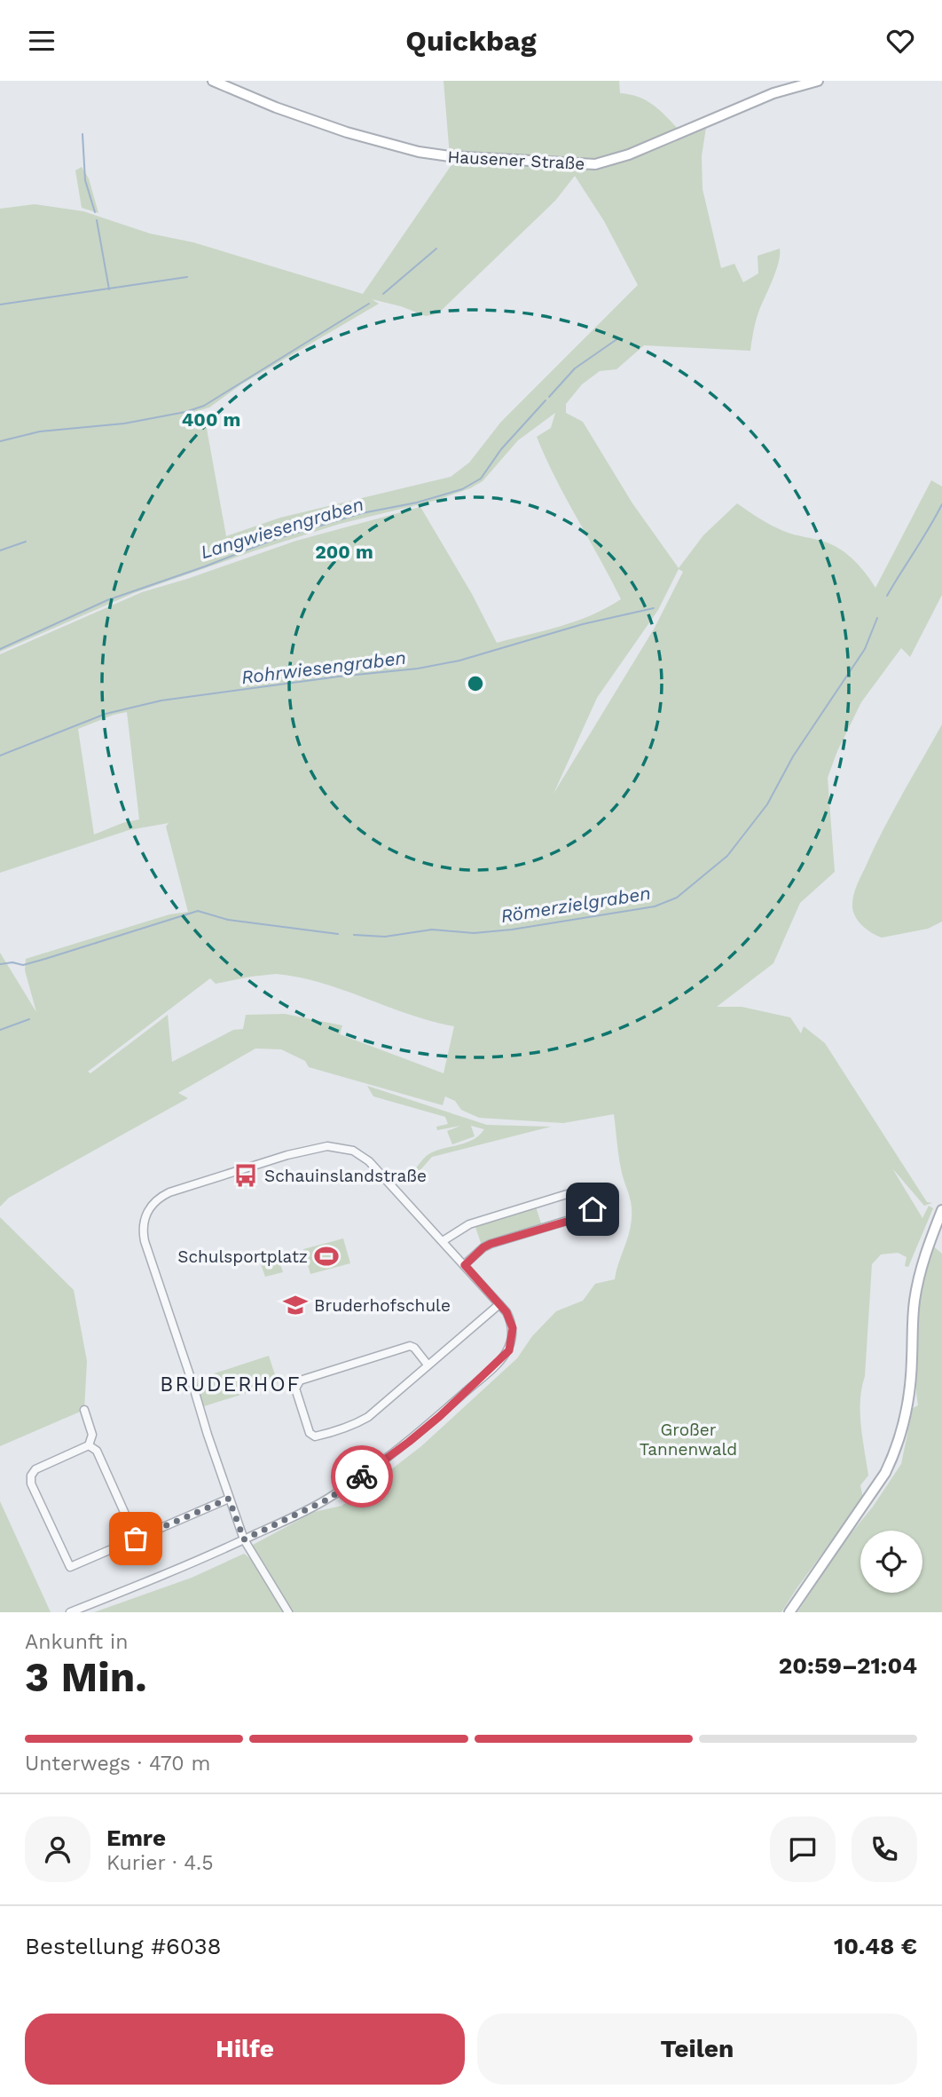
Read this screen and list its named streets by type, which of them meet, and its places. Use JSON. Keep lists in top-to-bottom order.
{
  "streets": {
    "street": ["Hausener Straße"]
  },
  "districts": ["BRUDERHOF"],
  "water": ["Langwiesengraben", "Rohrwiesengraben", "Römerzielgraben"],
  "parks": ["Großer Tannenwald"],
  "places": {
    "bus stop": ["Schauinslandstraße"],
    "sports": ["Schulsportplatz"],
    "school or university": ["Bruderhofschule"]
  },
  "page": {
    "header": "Quickbag",
    "heading": ["3 Min.", "Ankunft in", "20:59–21:04"],
    "panel": [
      "Emre",
      "Kurier · 4.5",
      "Bestellung #6038",
      "10.48 €"
    ],
    "bar": "Unterwegs · 470 m",
    "buttons": ["Hilfe", "Teilen"]
  },
  "rings": ["400 m", "200 m"]
}
